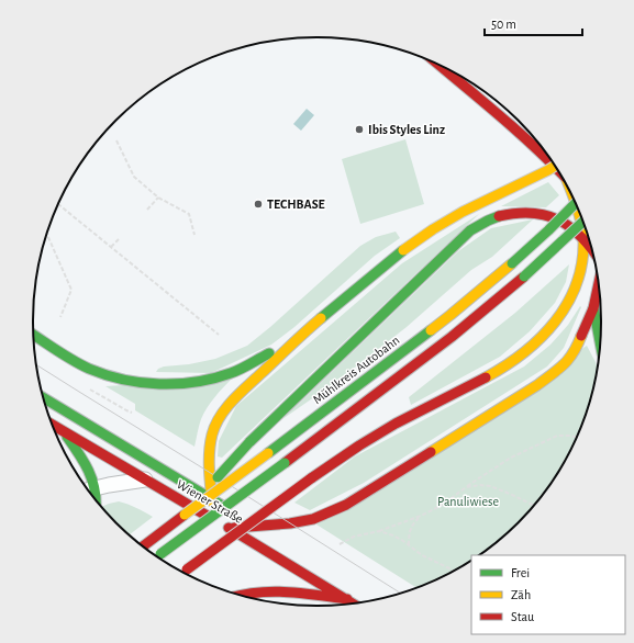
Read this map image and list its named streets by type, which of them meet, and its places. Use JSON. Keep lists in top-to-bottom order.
{
  "streets": {
    "main road": ["Mühlkreis Autobahn", "Wiener Straße"]
  },
  "parks": ["Panuliwiese"],
  "places": ["Ibis Styles Linz", "TECHBASE"],
  "legend": ["Frei", "Zäh", "Stau"],
  "scale_bar": "50 m"
}
